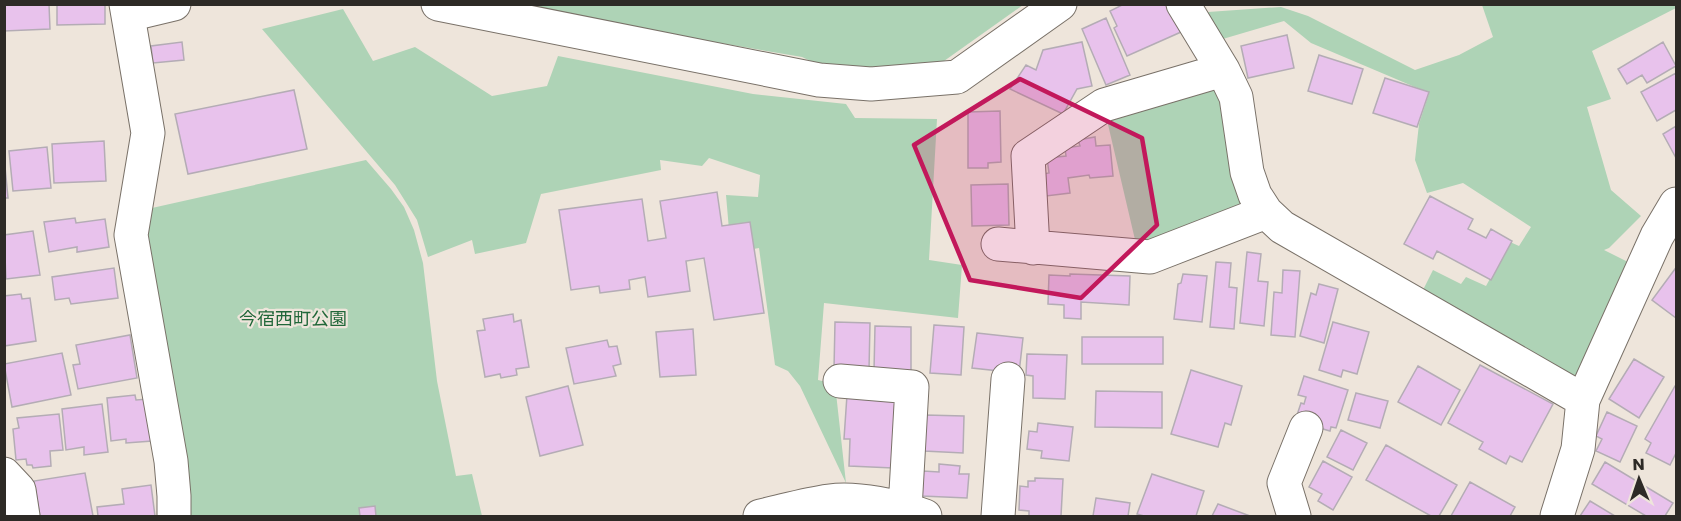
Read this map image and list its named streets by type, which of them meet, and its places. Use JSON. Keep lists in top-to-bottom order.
{
  "parks": ["今宿西町公園"],
  "north": "top"
}
